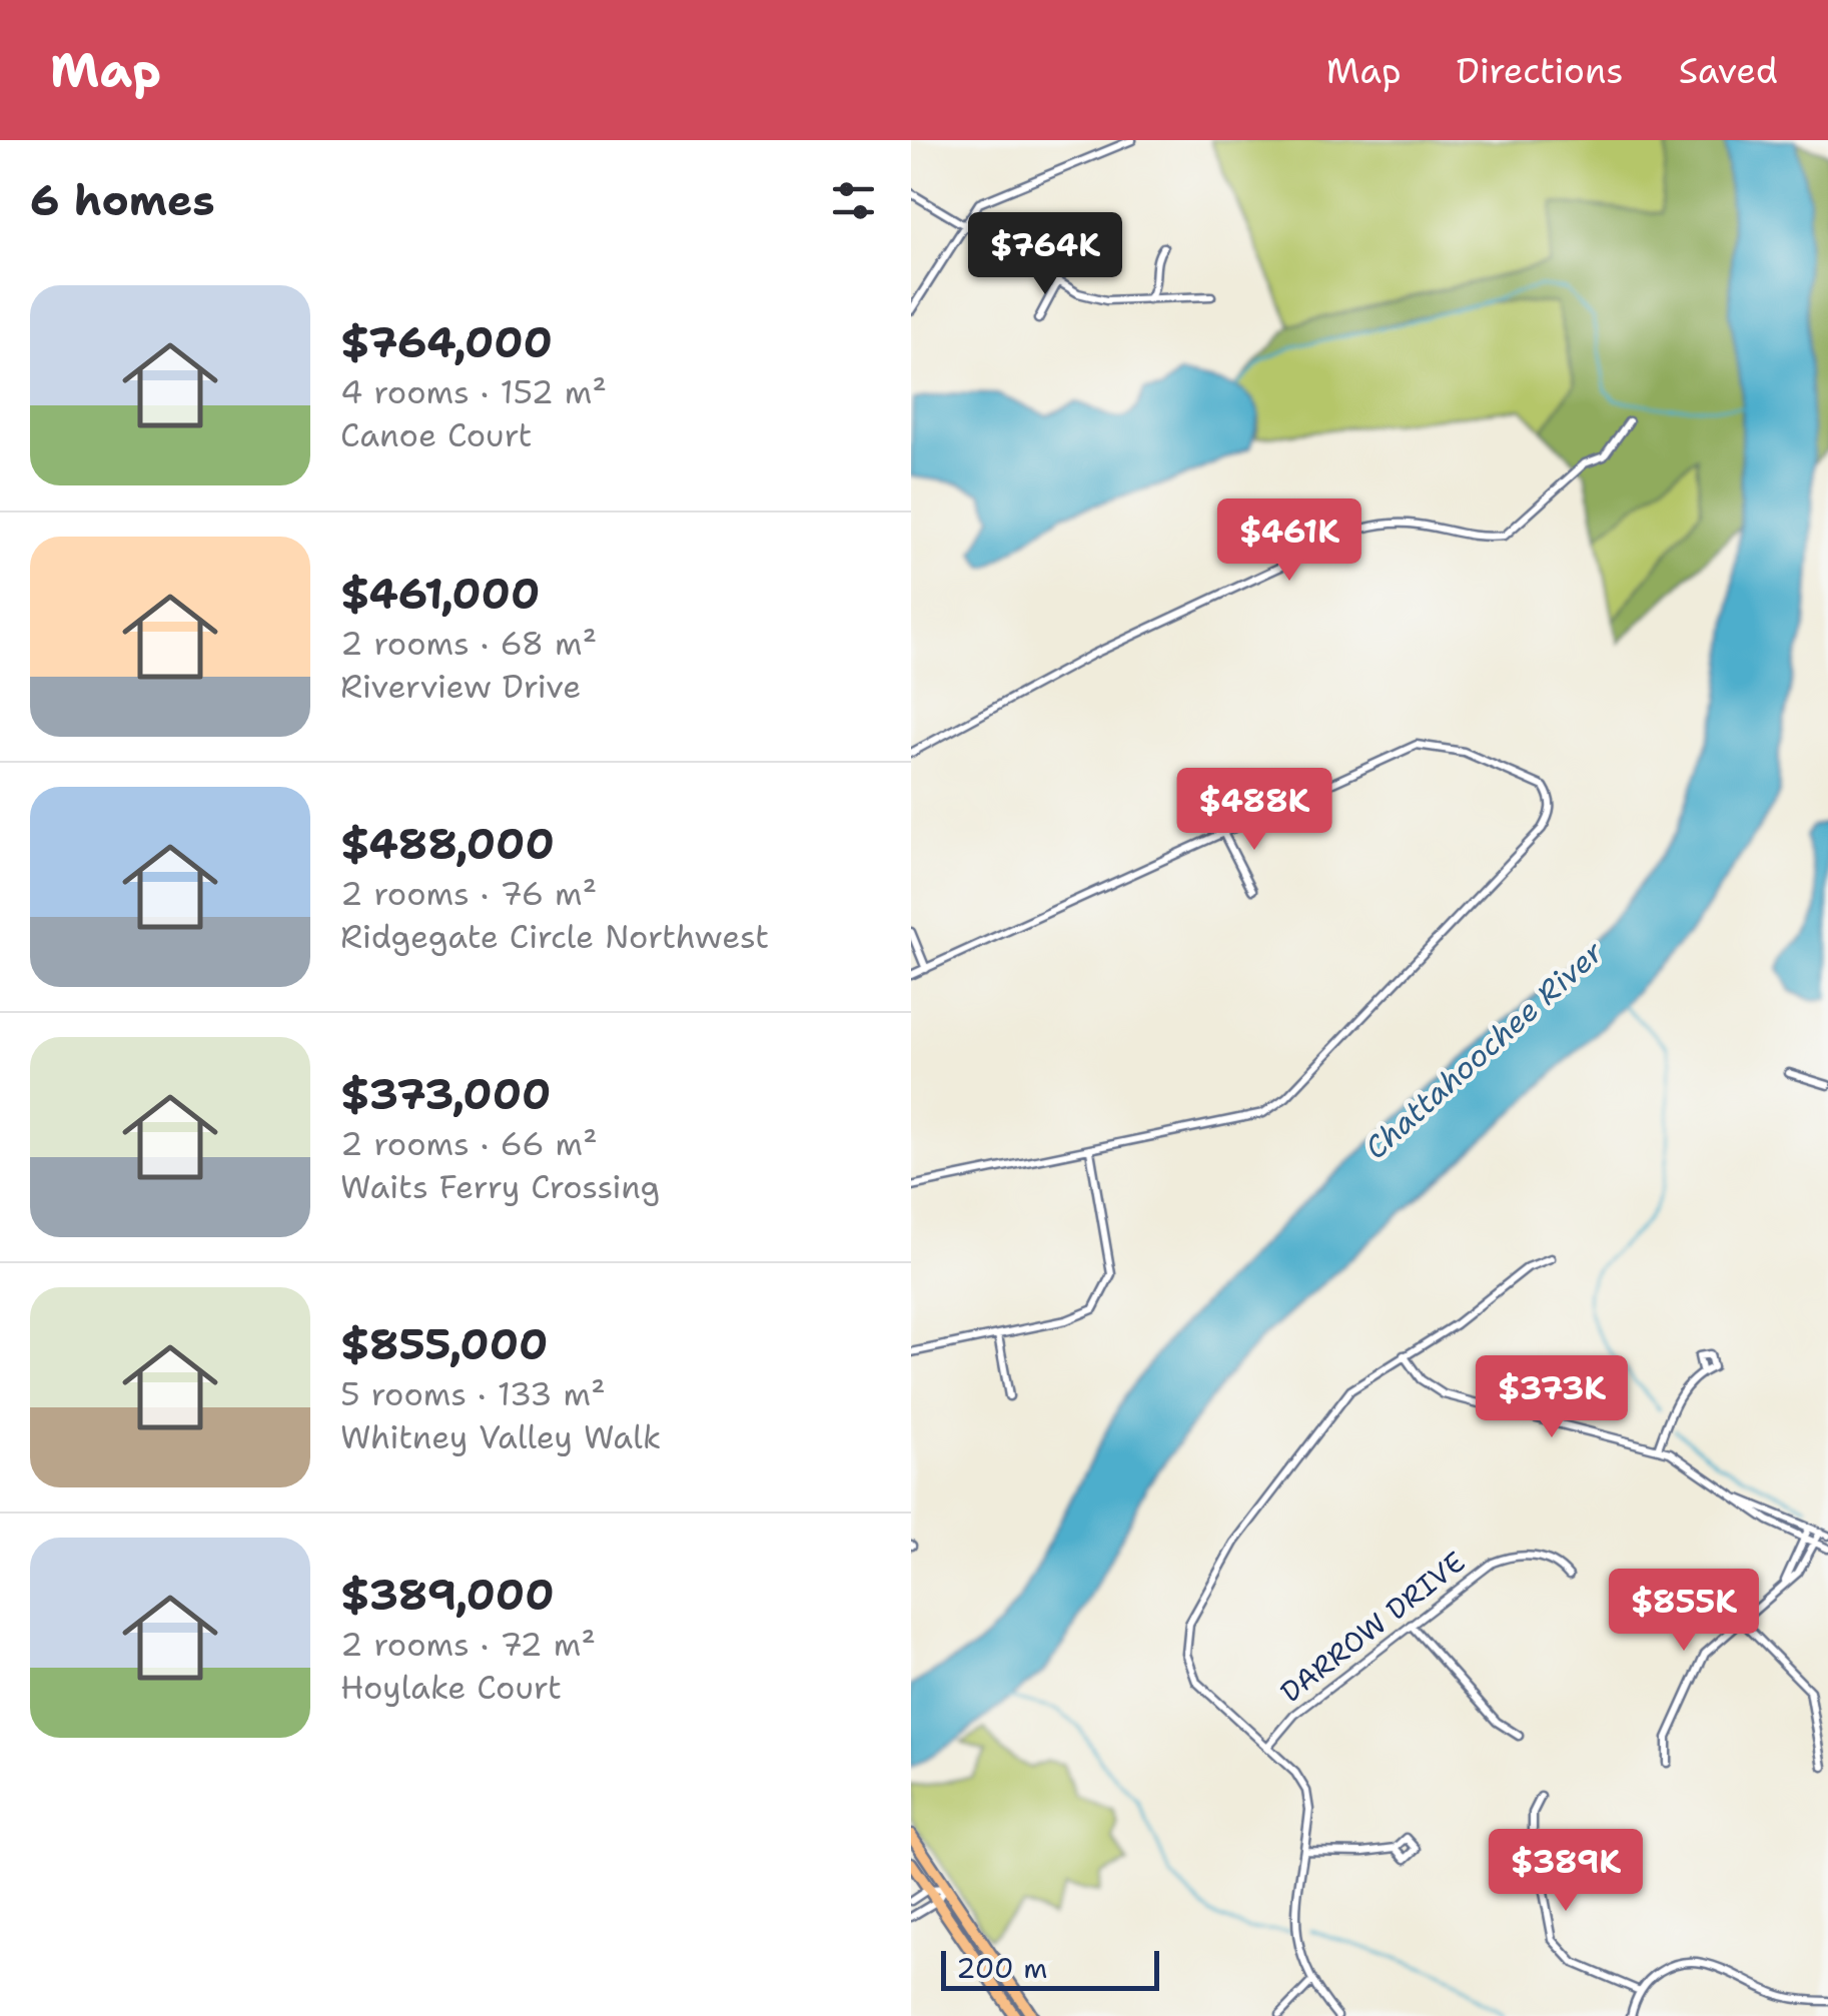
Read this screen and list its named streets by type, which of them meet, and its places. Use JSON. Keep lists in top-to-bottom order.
{
  "streets": {
    "street": ["DARROW DRIVE"]
  },
  "water": ["Chattahoochee River"],
  "scale_bar": "200 m",
  "page": {
    "header": "Map",
    "nav": ["Map", "Directions", "Saved"],
    "heading": "6 homes",
    "price": [
      "$764K",
      "$461K",
      "$488K",
      "$373K",
      "$855K",
      "$389K"
    ],
    "list": [
      {
        "name": "$764,000",
        "note": "4 rooms · 152 m² · Canoe Court"
      },
      {
        "name": "$461,000",
        "note": "2 rooms · 68 m² · Riverview Drive"
      },
      {
        "name": "$488,000",
        "note": "2 rooms · 76 m² · Ridgegate Circle Northwest"
      },
      {
        "name": "$373,000",
        "note": "2 rooms · 66 m² · Waits Ferry Crossing"
      },
      {
        "name": "$855,000",
        "note": "5 rooms · 133 m² · Whitney Valley Walk"
      },
      {
        "name": "$389,000",
        "note": "2 rooms · 72 m² · Hoylake Court"
      }
    ],
    "scale": "200 m"
  }
}
